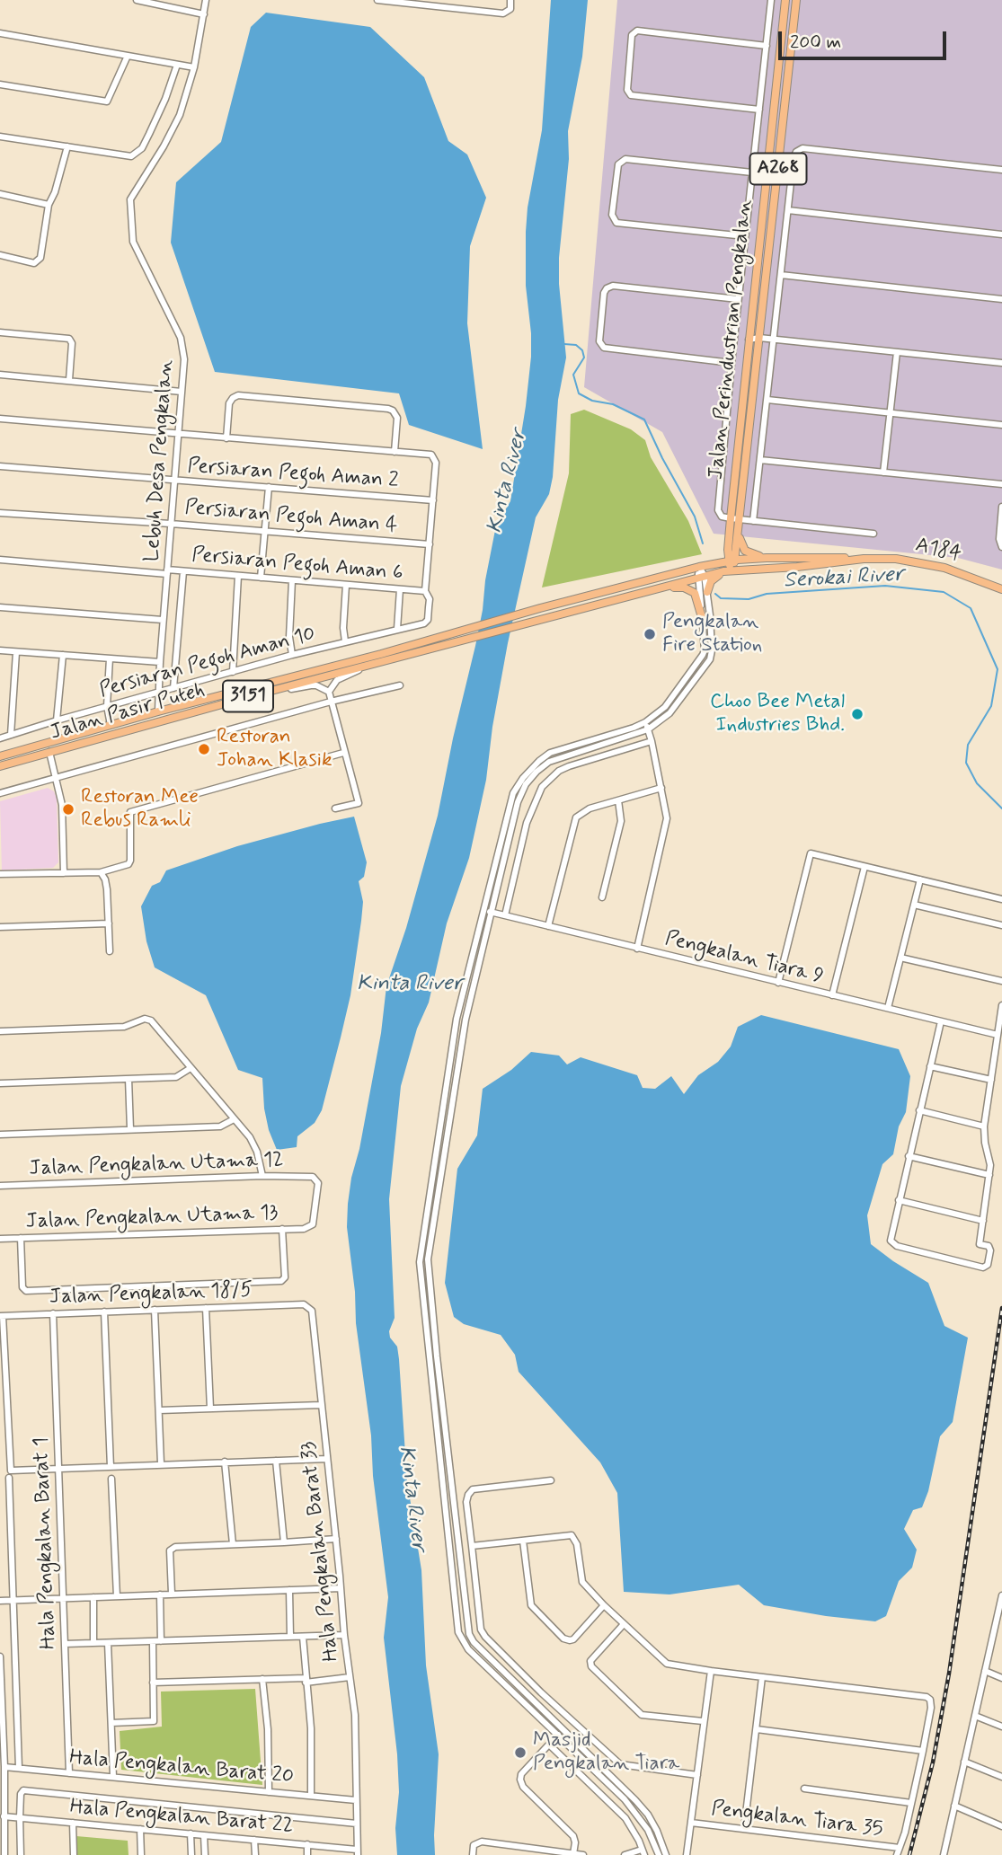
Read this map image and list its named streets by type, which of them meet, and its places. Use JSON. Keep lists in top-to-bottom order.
{
  "streets": {
    "main road": [
      "A268",
      "Jalan Perindustrian Pengkalan",
      "A184",
      "3151",
      "Jalan Pasir Puteh"
    ],
    "street": [
      "Lebuh Desa Pengkalan",
      "Persiaran Pegoh Aman 2",
      "Persiaran Pegoh Aman 4",
      "Persiaran Pegoh Aman 6",
      "Persiaran Pegoh Aman 10",
      "Pengkalan Tiara 9",
      "Jalan Pengkalan Utama 12",
      "Jalan Pengkalan Utama 13",
      "Jalan Pengkalan 18/5",
      "Hala Pengkalan Barat 1",
      "Hala Pengkalan Barat 33",
      "Hala Pengkalan Barat 20",
      "Hala Pengkalan Barat 22",
      "Pengkalan Tiara 35"
    ]
  },
  "crossings": [
    ["Jalan Perindustrian Pengkalan", "3151"],
    ["Lebuh Desa Pengkalan", "Persiaran Pegoh Aman 2"],
    ["Lebuh Desa Pengkalan", "Persiaran Pegoh Aman 4"],
    ["Lebuh Desa Pengkalan", "Persiaran Pegoh Aman 6"],
    ["Lebuh Desa Pengkalan", "Persiaran Pegoh Aman 10"],
    ["Lebuh Desa Pengkalan", "Jalan Pasir Puteh"],
    ["A184", "3151"],
    ["Persiaran Pegoh Aman 6", "Persiaran Pegoh Aman 10"],
    ["3151", "Jalan Pasir Puteh"],
    ["Jalan Pengkalan Utama 12", "Jalan Pengkalan Utama 13"],
    ["Jalan Pengkalan 18/5", "Hala Pengkalan Barat 1"],
    ["Jalan Pengkalan 18/5", "Hala Pengkalan Barat 33"],
    ["Hala Pengkalan Barat 1", "Hala Pengkalan Barat 20"],
    ["Hala Pengkalan Barat 33", "Hala Pengkalan Barat 20"],
    ["Hala Pengkalan Barat 33", "Hala Pengkalan Barat 22"]
  ],
  "water": ["Kinta River", "Serokai River"],
  "places": [
    "Pengkalan Fire Station",
    "Choo Bee Metal Industries Bhd.",
    "Restoran Johan Klasik",
    "Restoran Mee Rebus Ramli",
    "Masjid Pengkalan Tiara"
  ],
  "scale_bar": "200 m"
}
